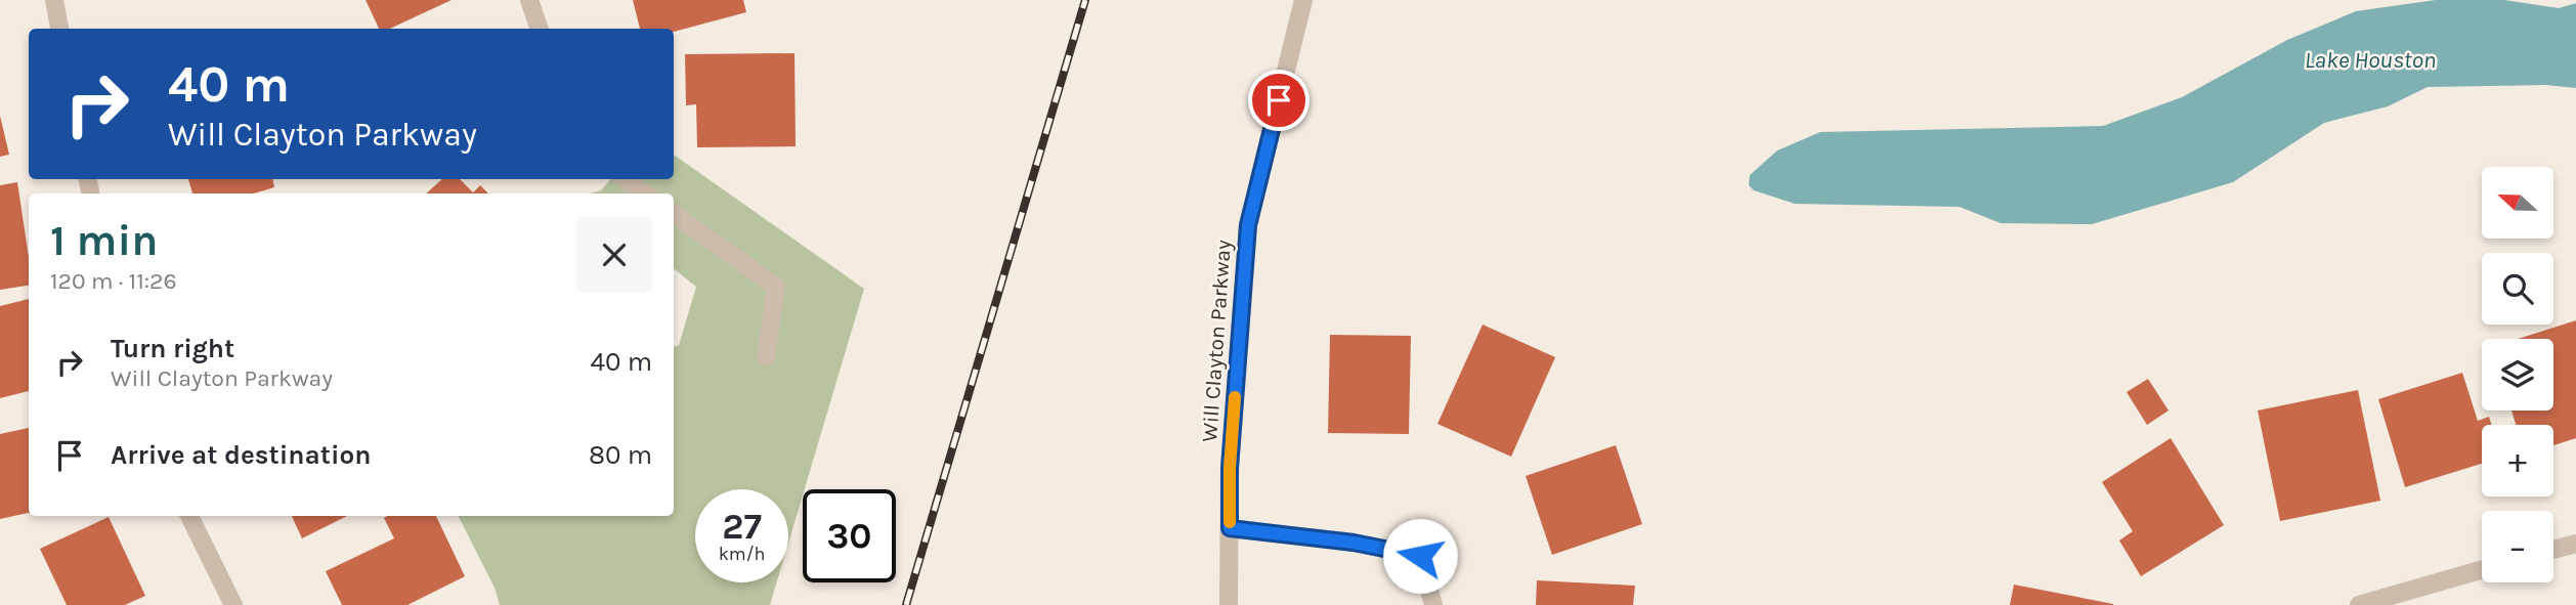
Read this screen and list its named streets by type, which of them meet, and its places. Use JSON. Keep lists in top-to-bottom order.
{
  "streets": {
    "street": ["Will Clayton Parkway"]
  },
  "water": ["Lake Houston"],
  "north": "left",
  "page": {
    "turn": ["40 m", "Will Clayton Parkway"],
    "map_buttons": ["+", "−"],
    "heading": ["1 min", "120 m · 11:26"],
    "list": [
      {
        "name": "Turn right",
        "note": "Will Clayton Parkway",
        "value": "40 m"
      },
      {
        "name": "Arrive at destination",
        "value": "80 m"
      }
    ],
    "speed": "27 km/h",
    "limit": "30"
  }
}
